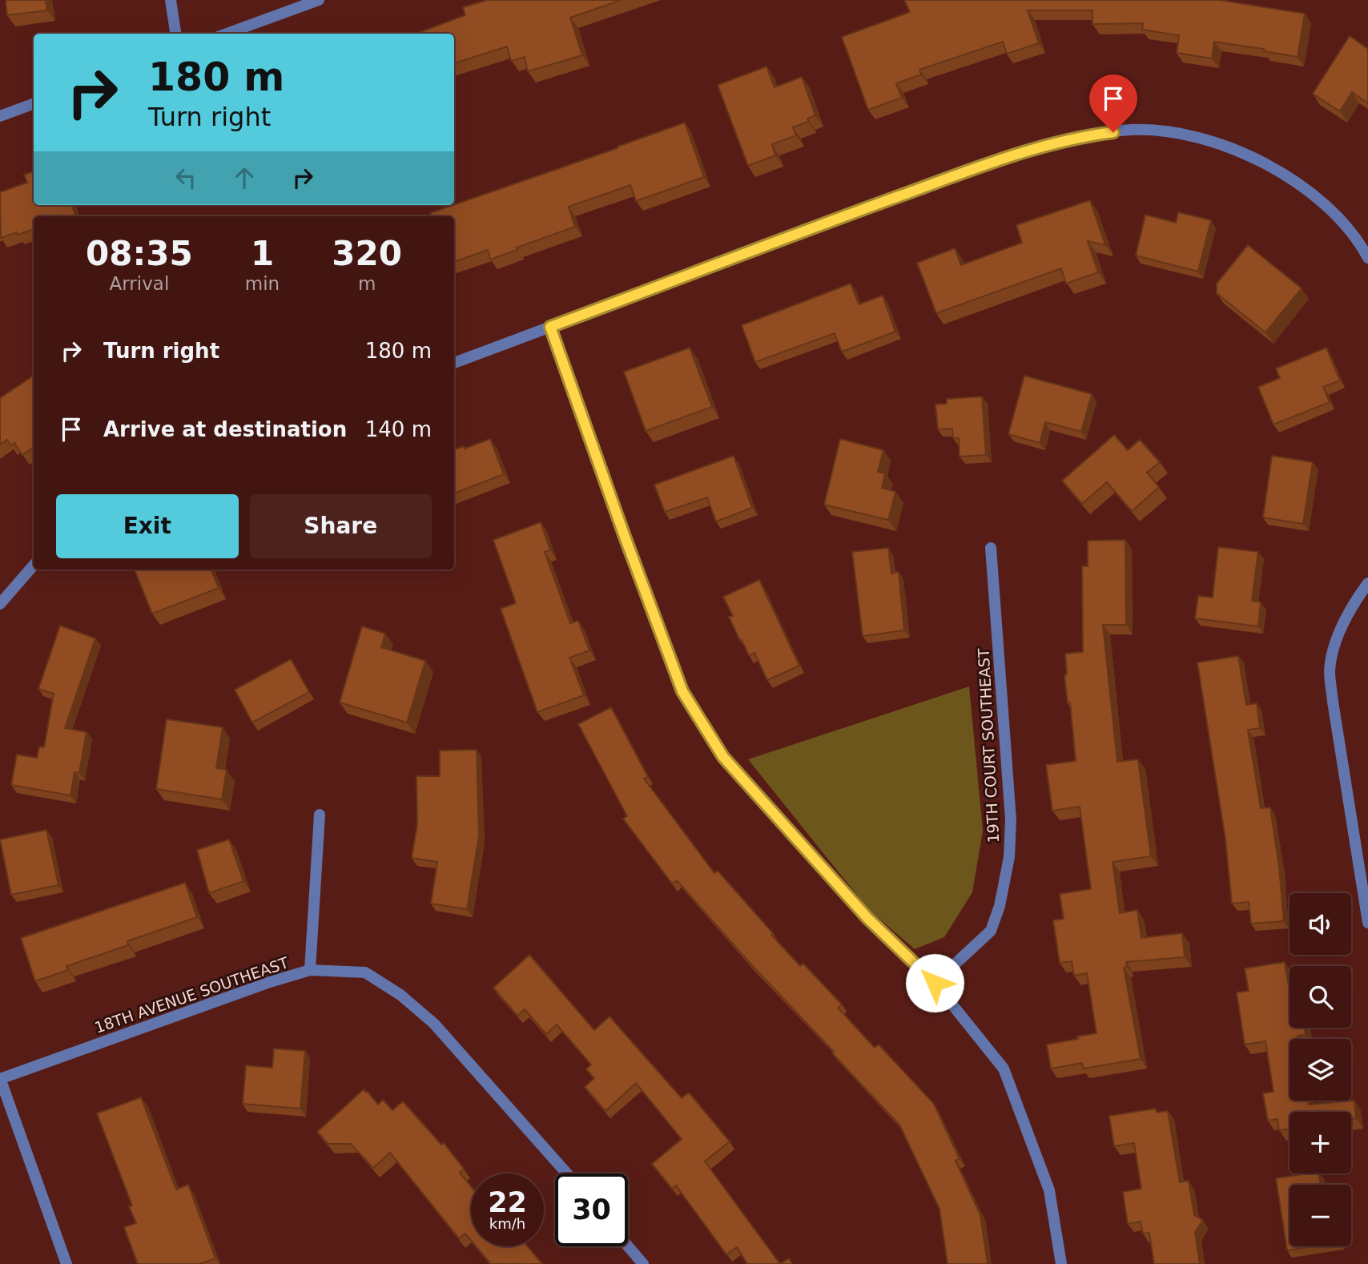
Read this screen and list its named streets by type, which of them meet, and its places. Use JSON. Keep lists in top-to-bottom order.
{
  "streets": {
    "street": ["19TH COURT SOUTHEAST", "18TH AVENUE SOUTHEAST"]
  },
  "page": {
    "turn": ["180 m", "Turn right"],
    "eta": [
      "08:35",
      "Arrival",
      "1",
      "min",
      "320",
      "m"
    ],
    "list": [
      {
        "name": "Turn right",
        "value": "180 m"
      },
      {
        "name": "Arrive at destination",
        "value": "140 m"
      }
    ],
    "buttons": ["Exit", "Share"],
    "map_buttons": ["+", "−"],
    "speed": "22 km/h",
    "limit": "30"
  }
}
